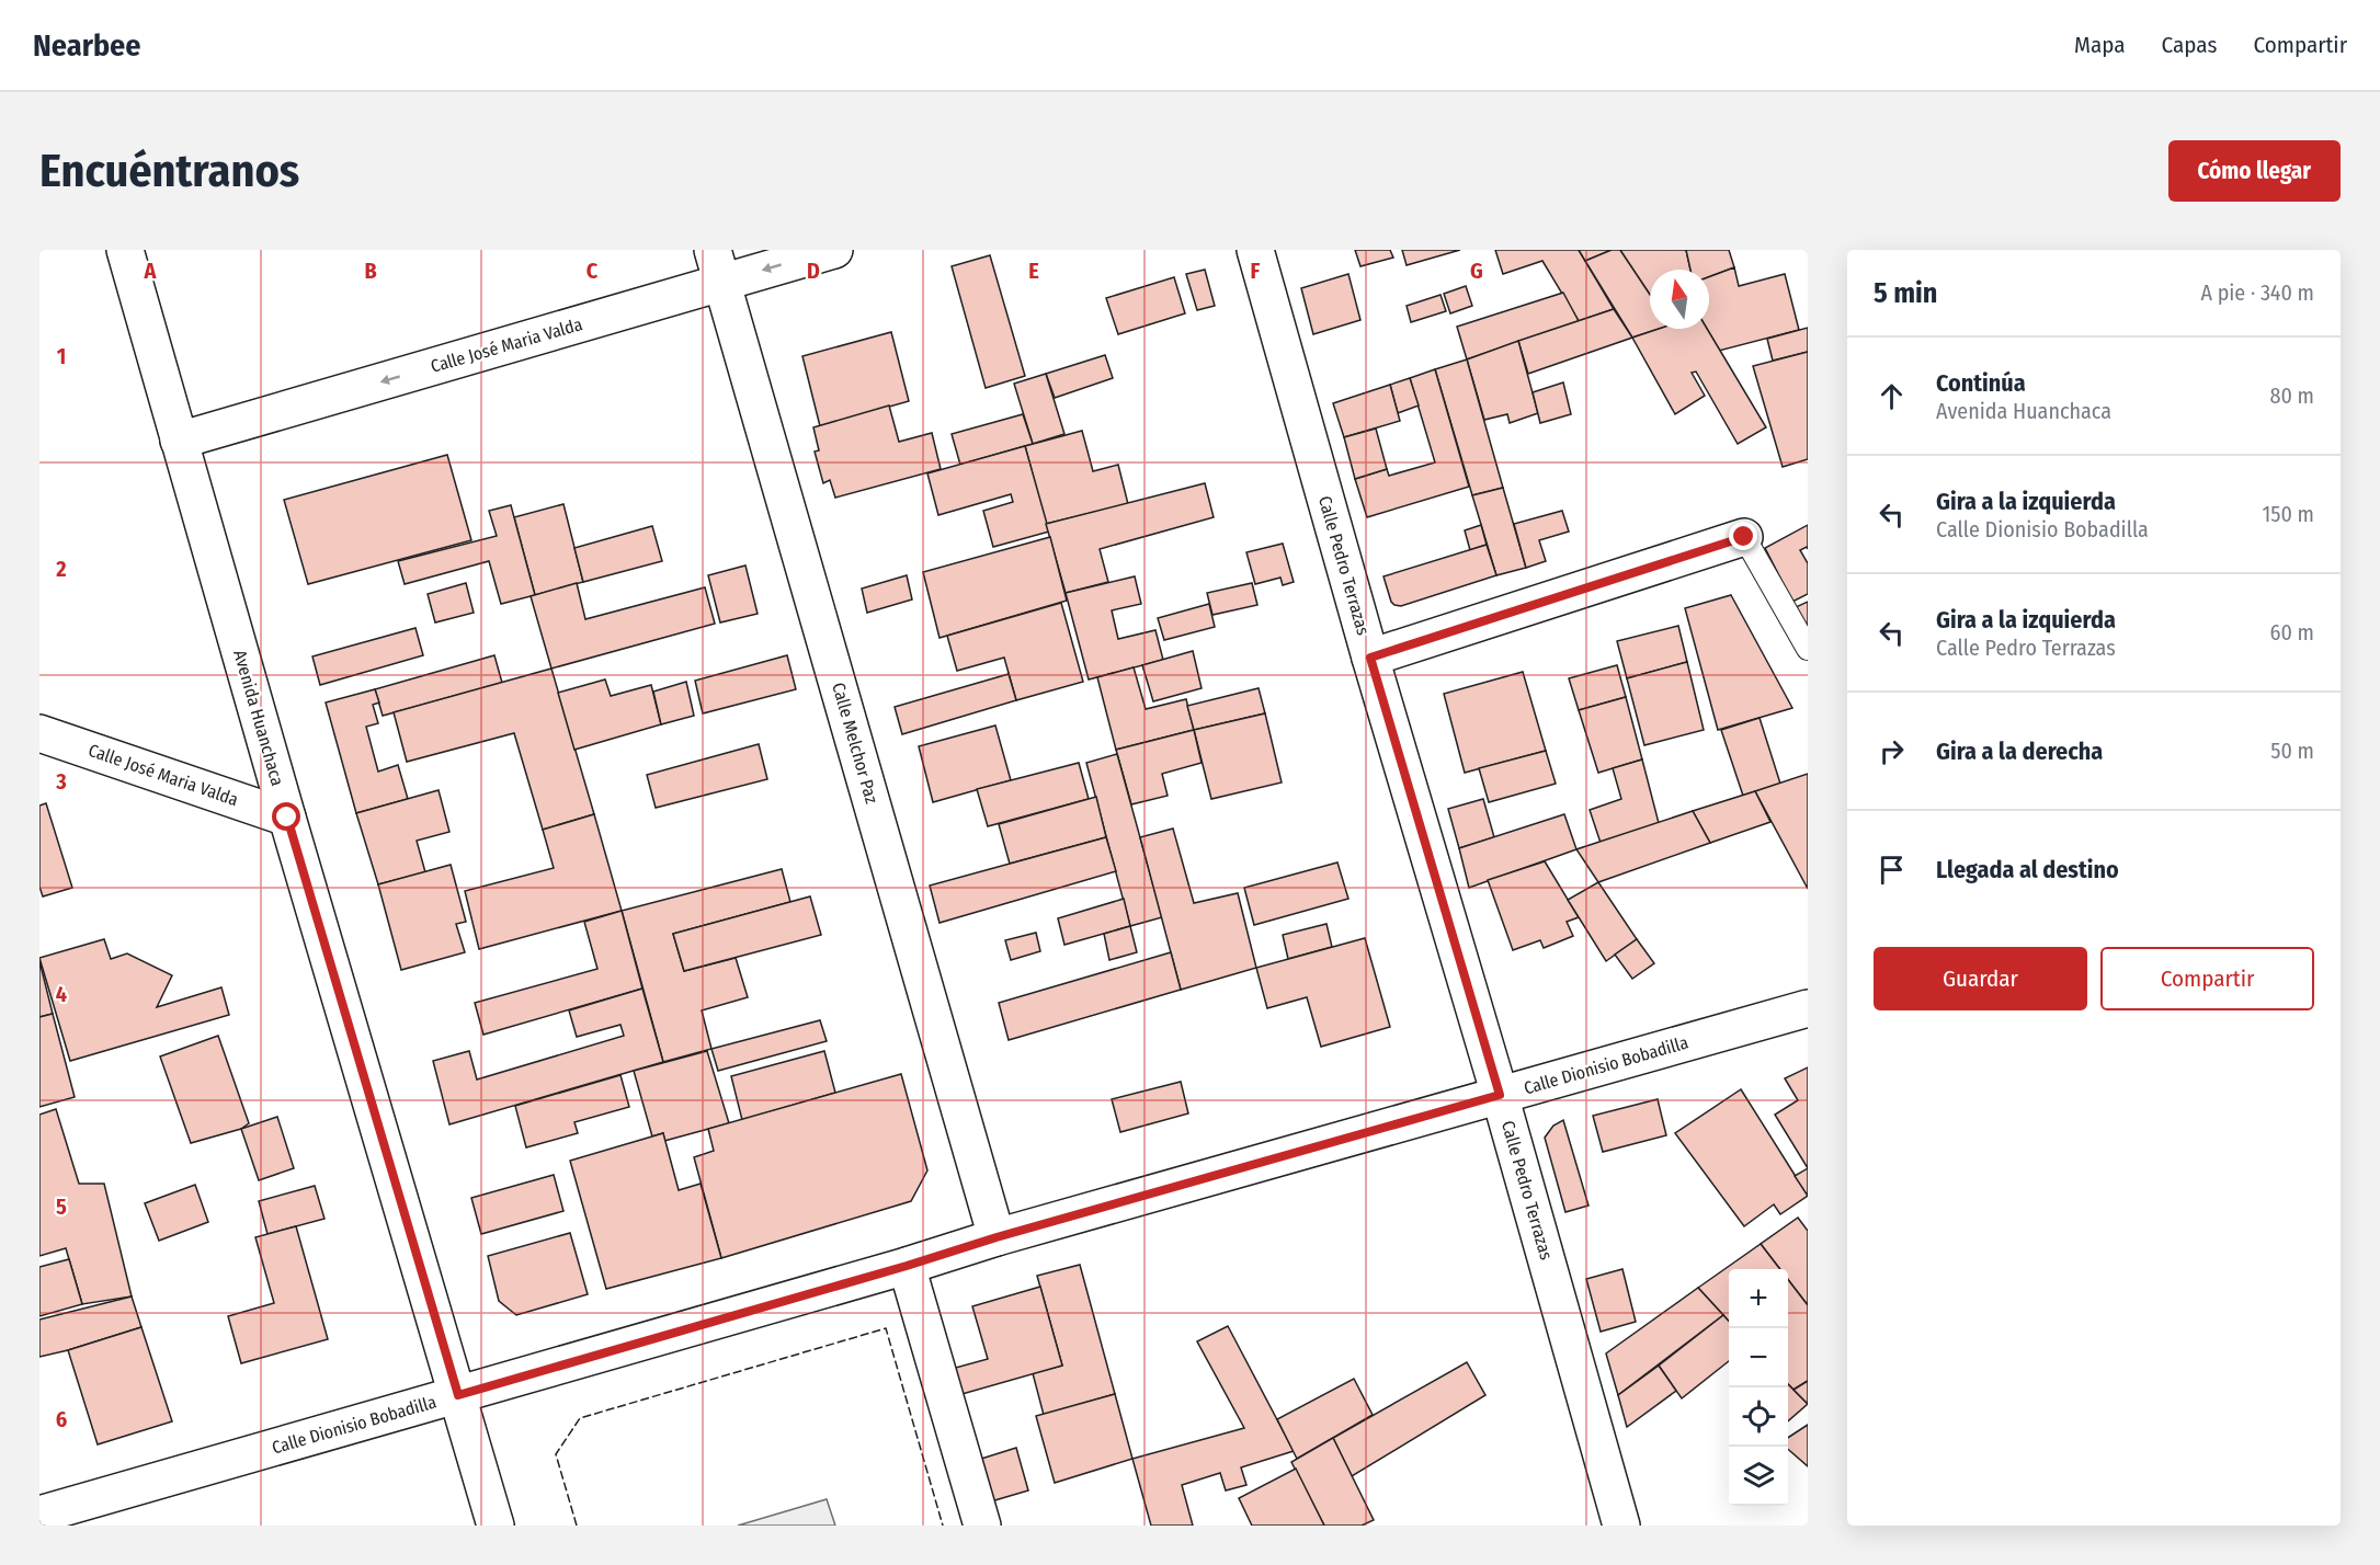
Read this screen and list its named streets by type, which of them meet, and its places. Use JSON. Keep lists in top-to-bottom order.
{
  "streets": {
    "street": [
      "Calle José Maria Valda",
      "Calle Pedro Terrazas",
      "Avenida Huanchaca",
      "Calle Melchor Paz",
      "Calle Dionisio Bobadilla"
    ]
  },
  "crossings": [
    ["Calle José Maria Valda", "Avenida Huanchaca"],
    ["Calle José Maria Valda", "Calle Melchor Paz"],
    ["Calle Pedro Terrazas", "Calle Dionisio Bobadilla"],
    ["Avenida Huanchaca", "Calle Dionisio Bobadilla"],
    ["Calle Melchor Paz", "Calle Dionisio Bobadilla"]
  ],
  "one_way": ["Calle José Maria Valda"],
  "north": "top",
  "page": {
    "header": "Nearbee",
    "nav": ["Mapa", "Capas", "Compartir"],
    "buttons": [
      "Cómo llegar",
      ["Guardar", "Compartir"]
    ],
    "title": "Encuéntranos",
    "heading": ["5 min", "A pie · 340 m"],
    "list": [
      ["Continúa", "Avenida Huanchaca", "80 m"],
      ["Gira a la izquierda", "Calle Dionisio Bobadilla", "150 m"],
      ["Gira a la izquierda", "Calle Pedro Terrazas", "60 m"],
      ["Gira a la derecha", "50 m"],
      "Llegada al destino"
    ],
    "map_buttons": ["+", "−"]
  },
  "grid": {
    "columns": [
      "A",
      "B",
      "C",
      "D",
      "E",
      "F",
      "G"
    ],
    "rows": [
      "1",
      "2",
      "3",
      "4",
      "5",
      "6"
    ]
  }
}
